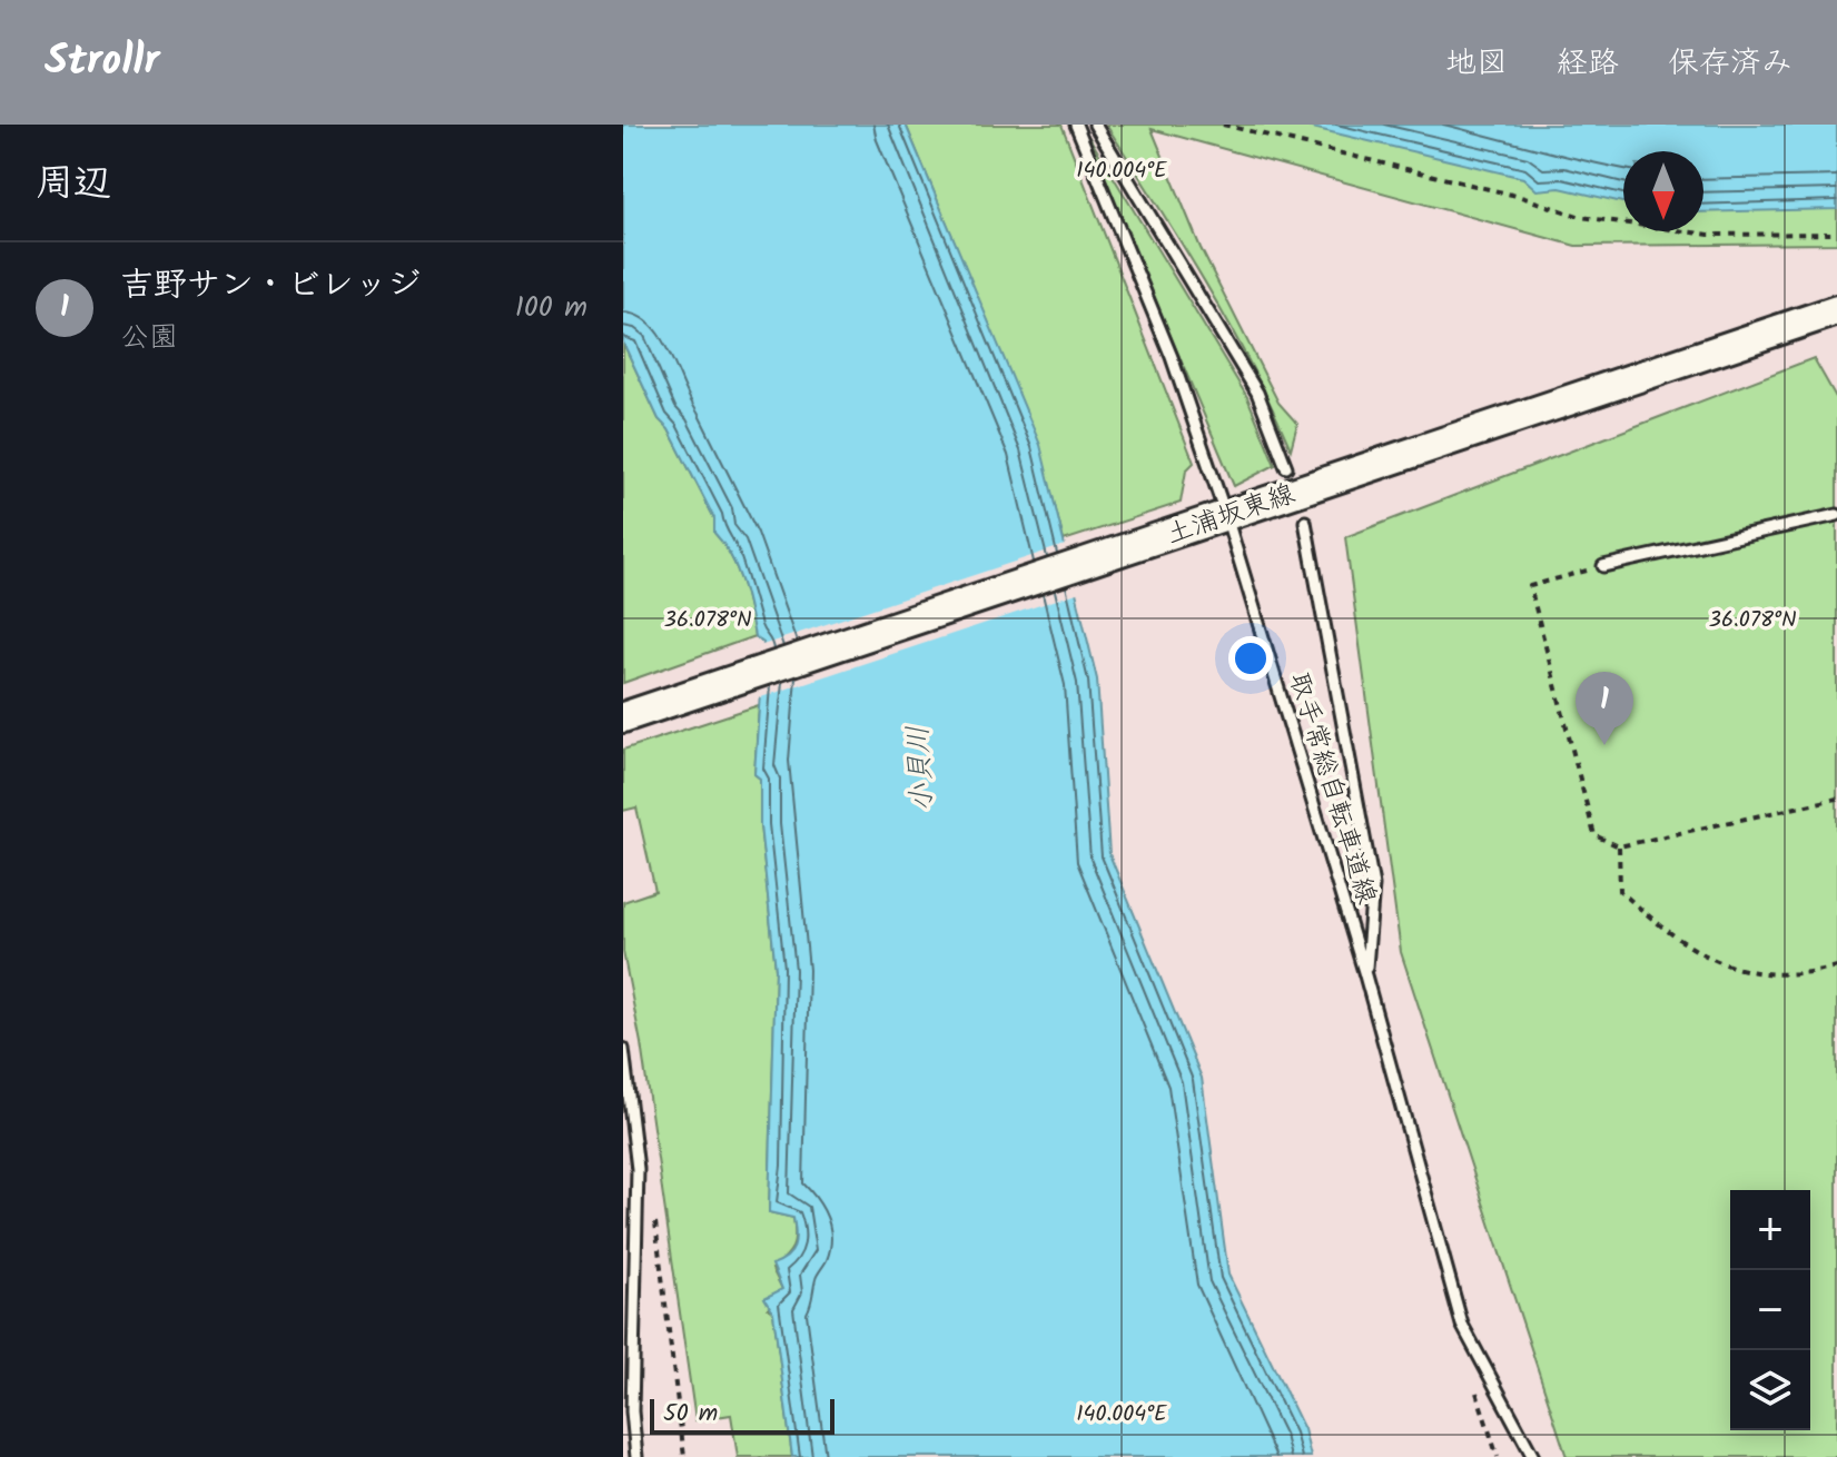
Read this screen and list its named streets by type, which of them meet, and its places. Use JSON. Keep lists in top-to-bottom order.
{
  "streets": {
    "main road": ["土浦坂東線"],
    "lane": ["取手常総自転車道線"]
  },
  "crossings": [
    ["土浦坂東線", "取手常総自転車道線"]
  ],
  "water": ["小貝川"],
  "scale_bar": "50 m",
  "north": "bottom",
  "page": {
    "header": "Strollr",
    "nav": ["地図", "経路", "保存済み"],
    "heading": "周辺",
    "list": [
      {
        "mark": "1",
        "name": "吉野サン・ビレッジ",
        "note": "公園",
        "value": "100 m"
      }
    ],
    "pins": "1",
    "map_buttons": ["+", "−"],
    "scale": "50 m"
  },
  "coordinates": ["140.004°E", "36.078°N"]
}
